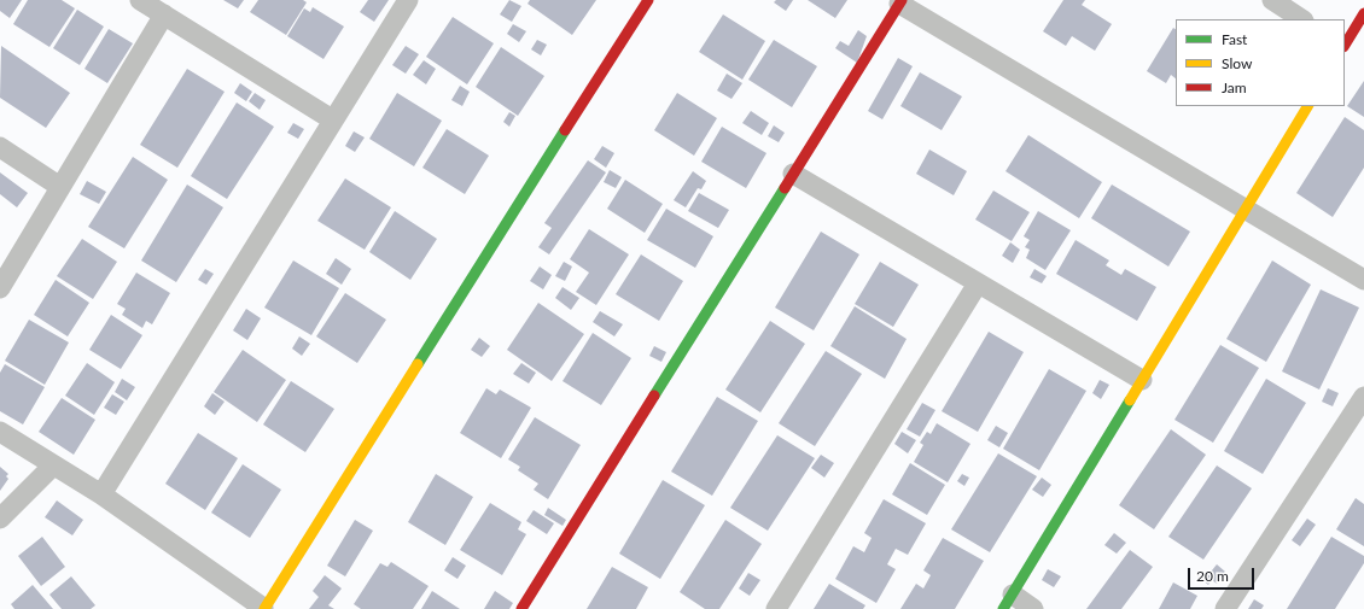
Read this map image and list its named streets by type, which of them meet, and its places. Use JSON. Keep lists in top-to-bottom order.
{
  "legend": ["Fast", "Slow", "Jam"],
  "scale_bar": "20 m"
}
